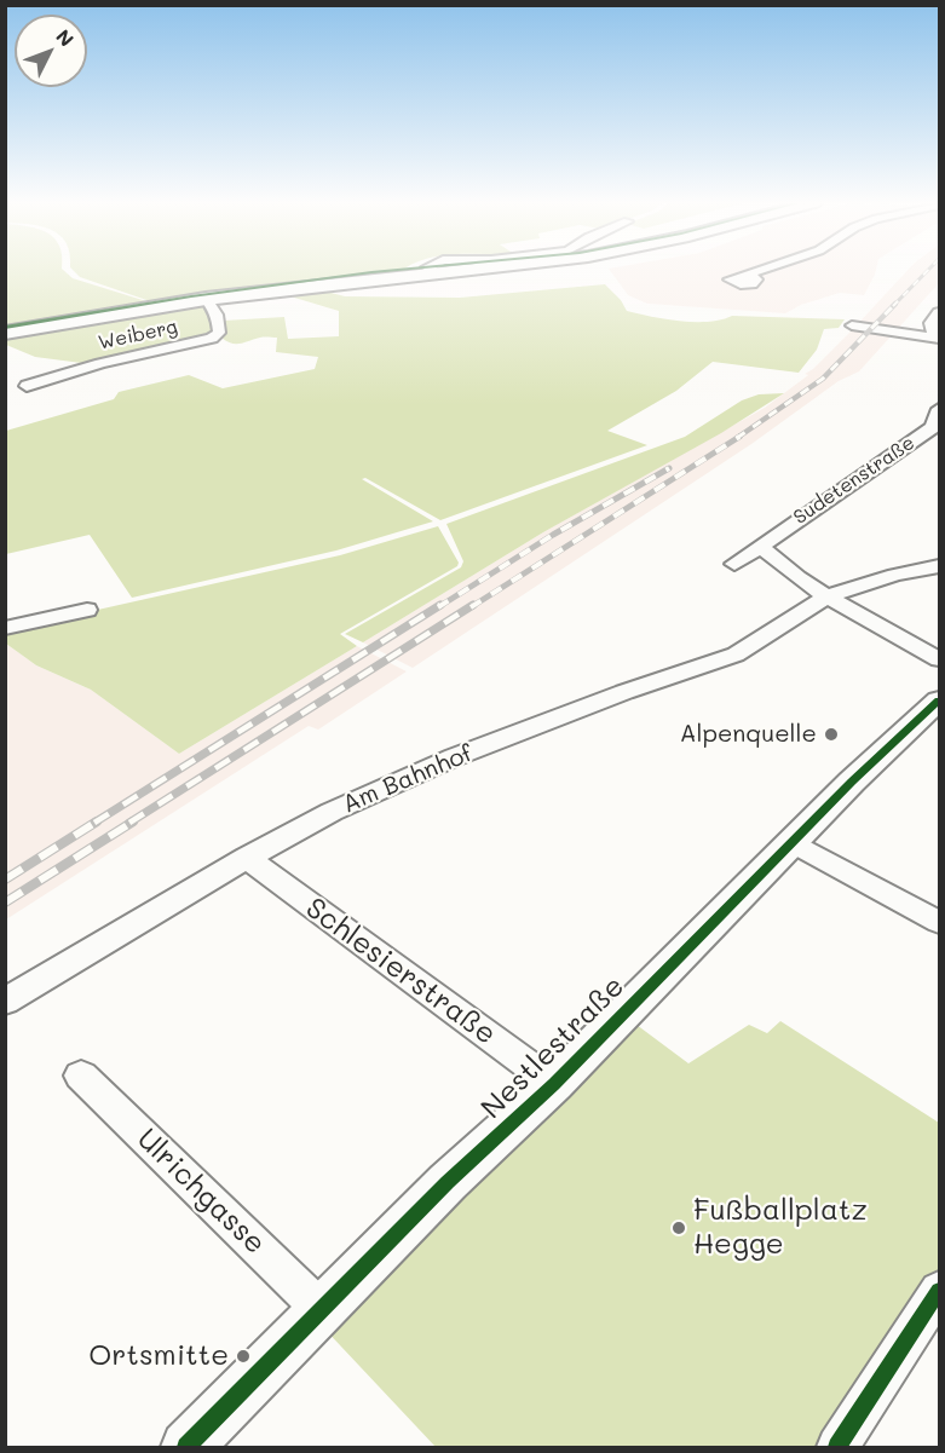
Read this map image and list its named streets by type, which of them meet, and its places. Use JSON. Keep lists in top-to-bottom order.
{
  "streets": {
    "street": [
      "Weiberg",
      "Sudetenstraße",
      "Am Bahnhof",
      "Schlesierstraße",
      "Nestlestraße",
      "Ulrichgasse"
    ]
  },
  "crossings": [
    ["Am Bahnhof", "Schlesierstraße"],
    ["Schlesierstraße", "Nestlestraße"],
    ["Nestlestraße", "Ulrichgasse"]
  ],
  "places": ["Alpenquelle", "Fußballplatz Hegge", "Ortsmitte"],
  "north": "top right"
}
